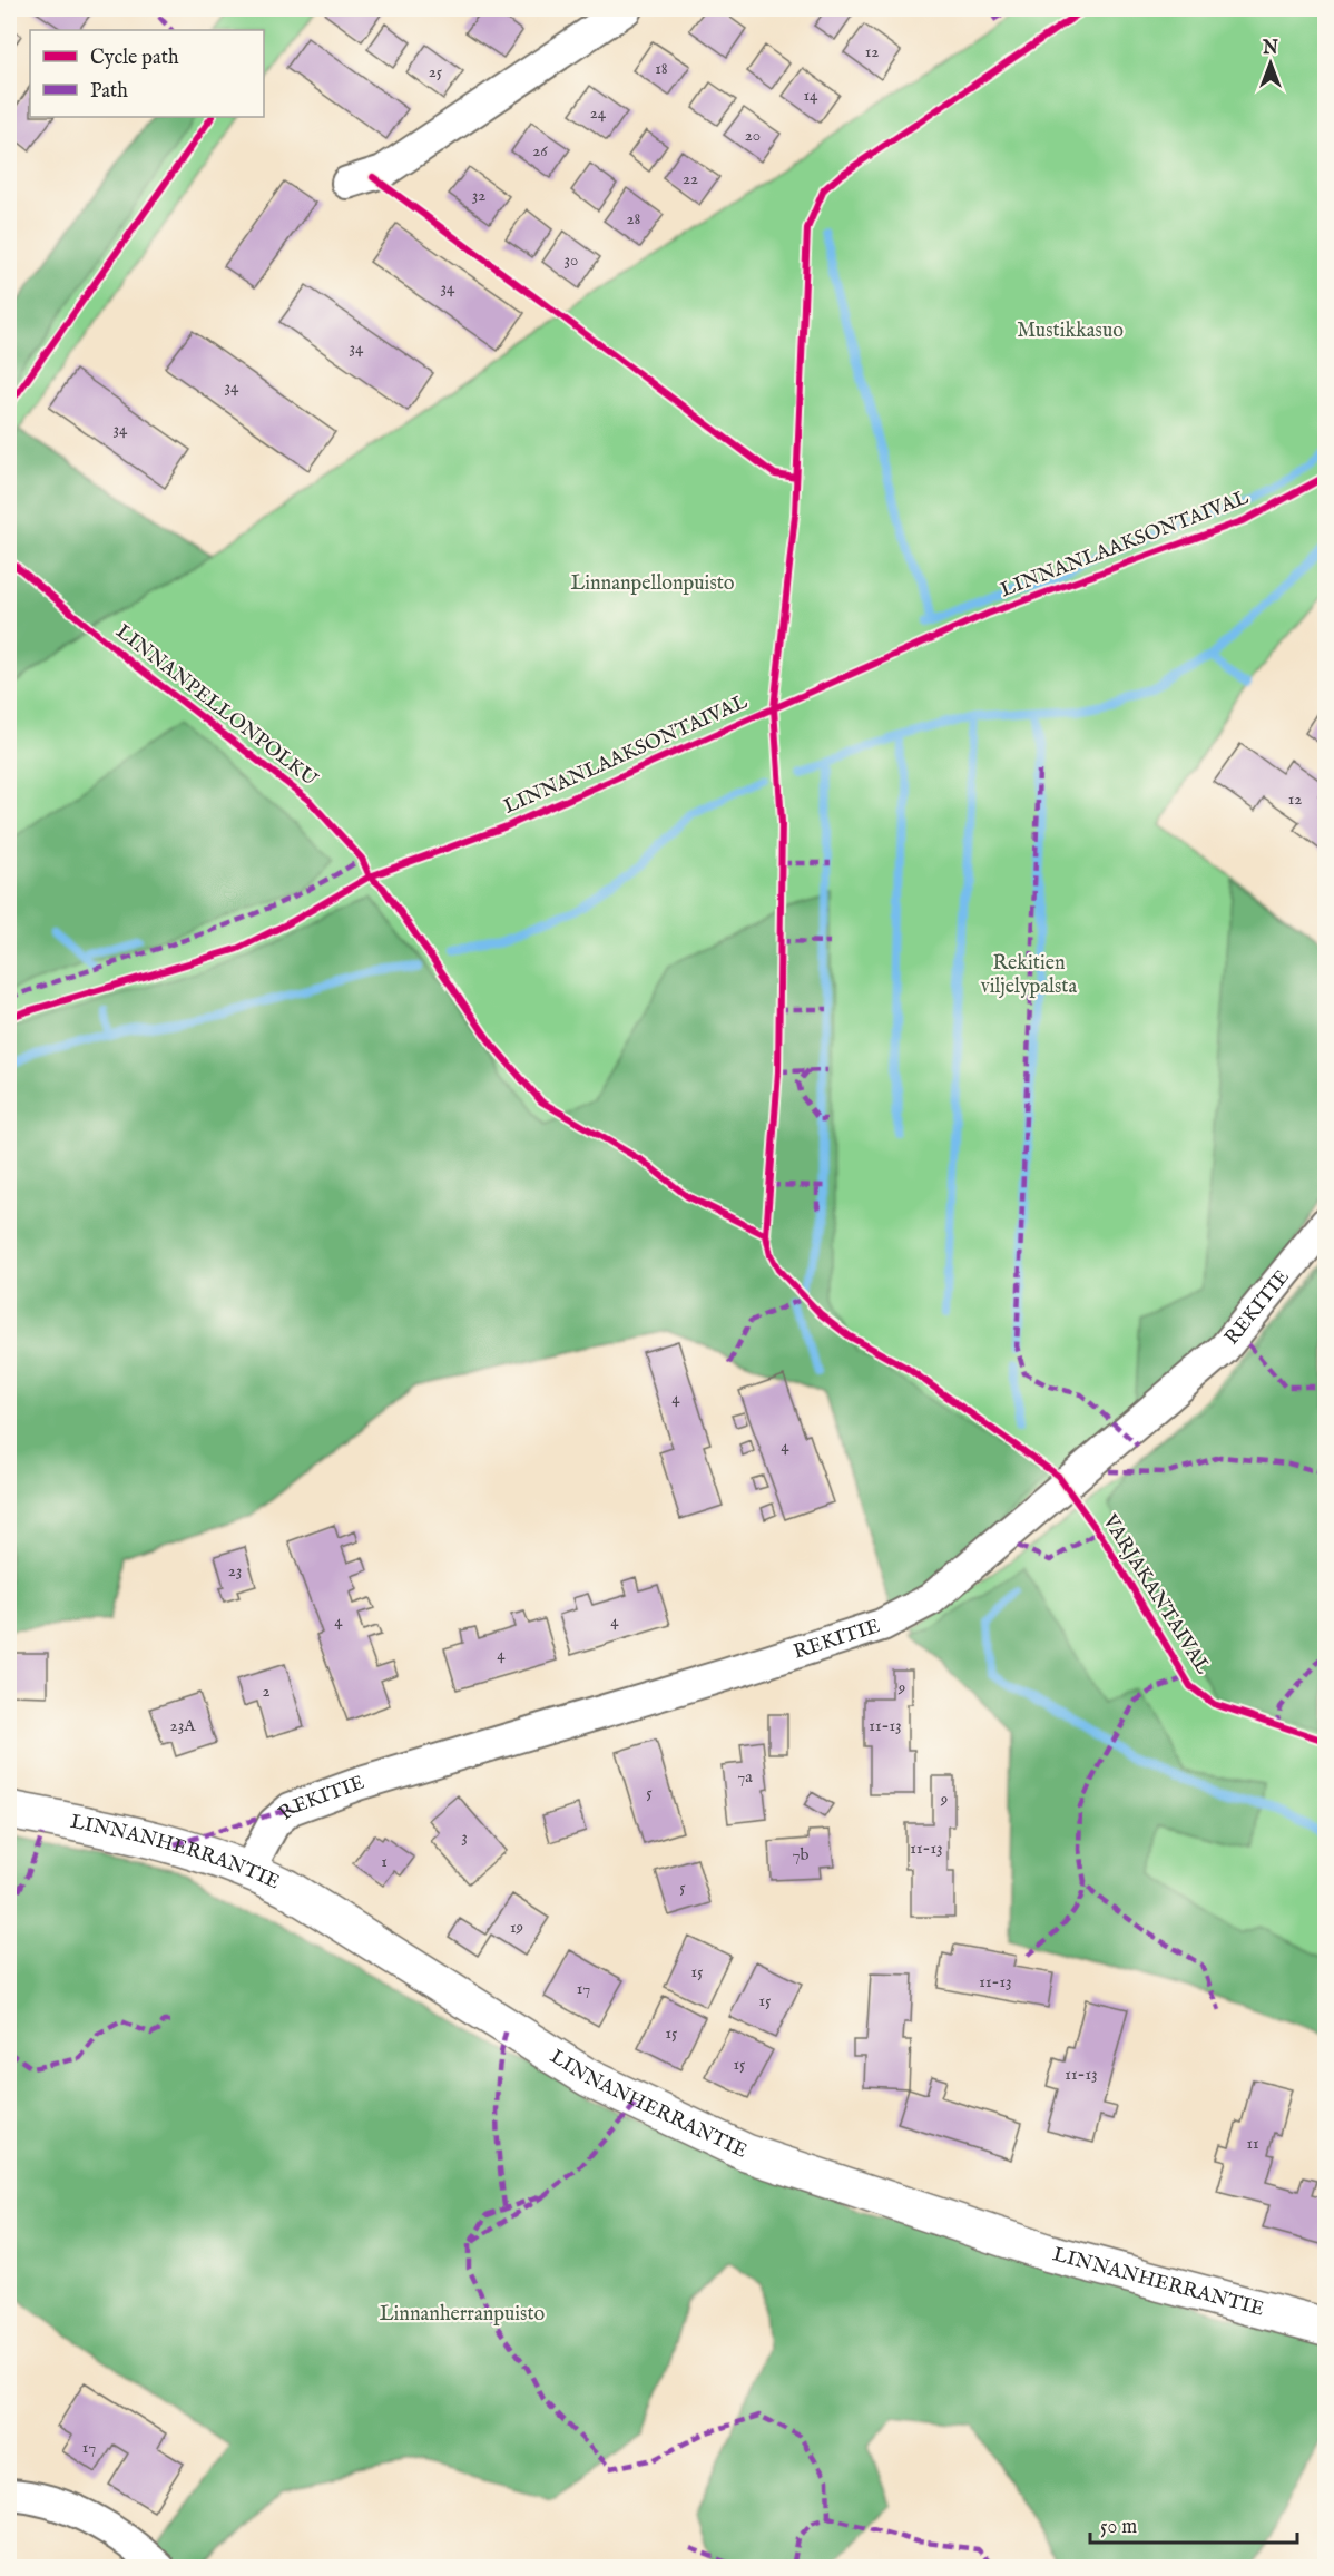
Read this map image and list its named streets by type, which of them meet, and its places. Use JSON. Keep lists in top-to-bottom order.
{
  "streets": {
    "street": ["REKITIE", "LINNANHERRANTIE"],
    "cycle path": ["LINNANLAAKSONTAIVAL", "LINNANPELLONPOLKU", "VARJAKANTAIVAL"]
  },
  "crossings": [
    ["REKITIE", "LINNANHERRANTIE"]
  ],
  "parks": [
    "Mustikkasuo",
    "Linnanpellonpuisto",
    "Rekitien viljelypalsta",
    "Linnanherranpuisto"
  ],
  "house_numbers": [
    "12",
    "18",
    "25",
    "14",
    "24",
    "20",
    "26",
    "22",
    "32",
    "28",
    "30",
    "34",
    "34",
    "34",
    "34",
    "12",
    "4",
    "4",
    "23",
    "4",
    "4",
    "4",
    "9",
    "2",
    "23A",
    "11-13",
    "7a",
    "5",
    "9",
    "3",
    "11-13",
    "7b",
    "1",
    "5",
    "19",
    "15",
    "11-13",
    "17",
    "15",
    "15",
    "15",
    "11-13",
    "11",
    "17"
  ],
  "legend": ["Cycle path", "Path"],
  "scale_bar": "50 m",
  "north": "top"
}
